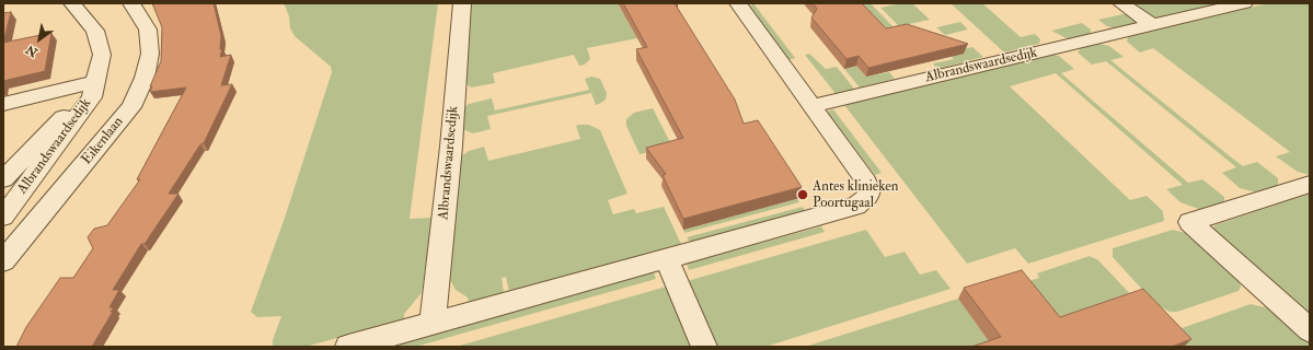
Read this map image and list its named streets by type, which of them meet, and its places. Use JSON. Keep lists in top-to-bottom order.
{
  "streets": {
    "street": ["Albrandswaardsedijk", "Eikenlaan"]
  },
  "places": ["Antes klinieken Poortugaal"],
  "north": "bottom left"
}
